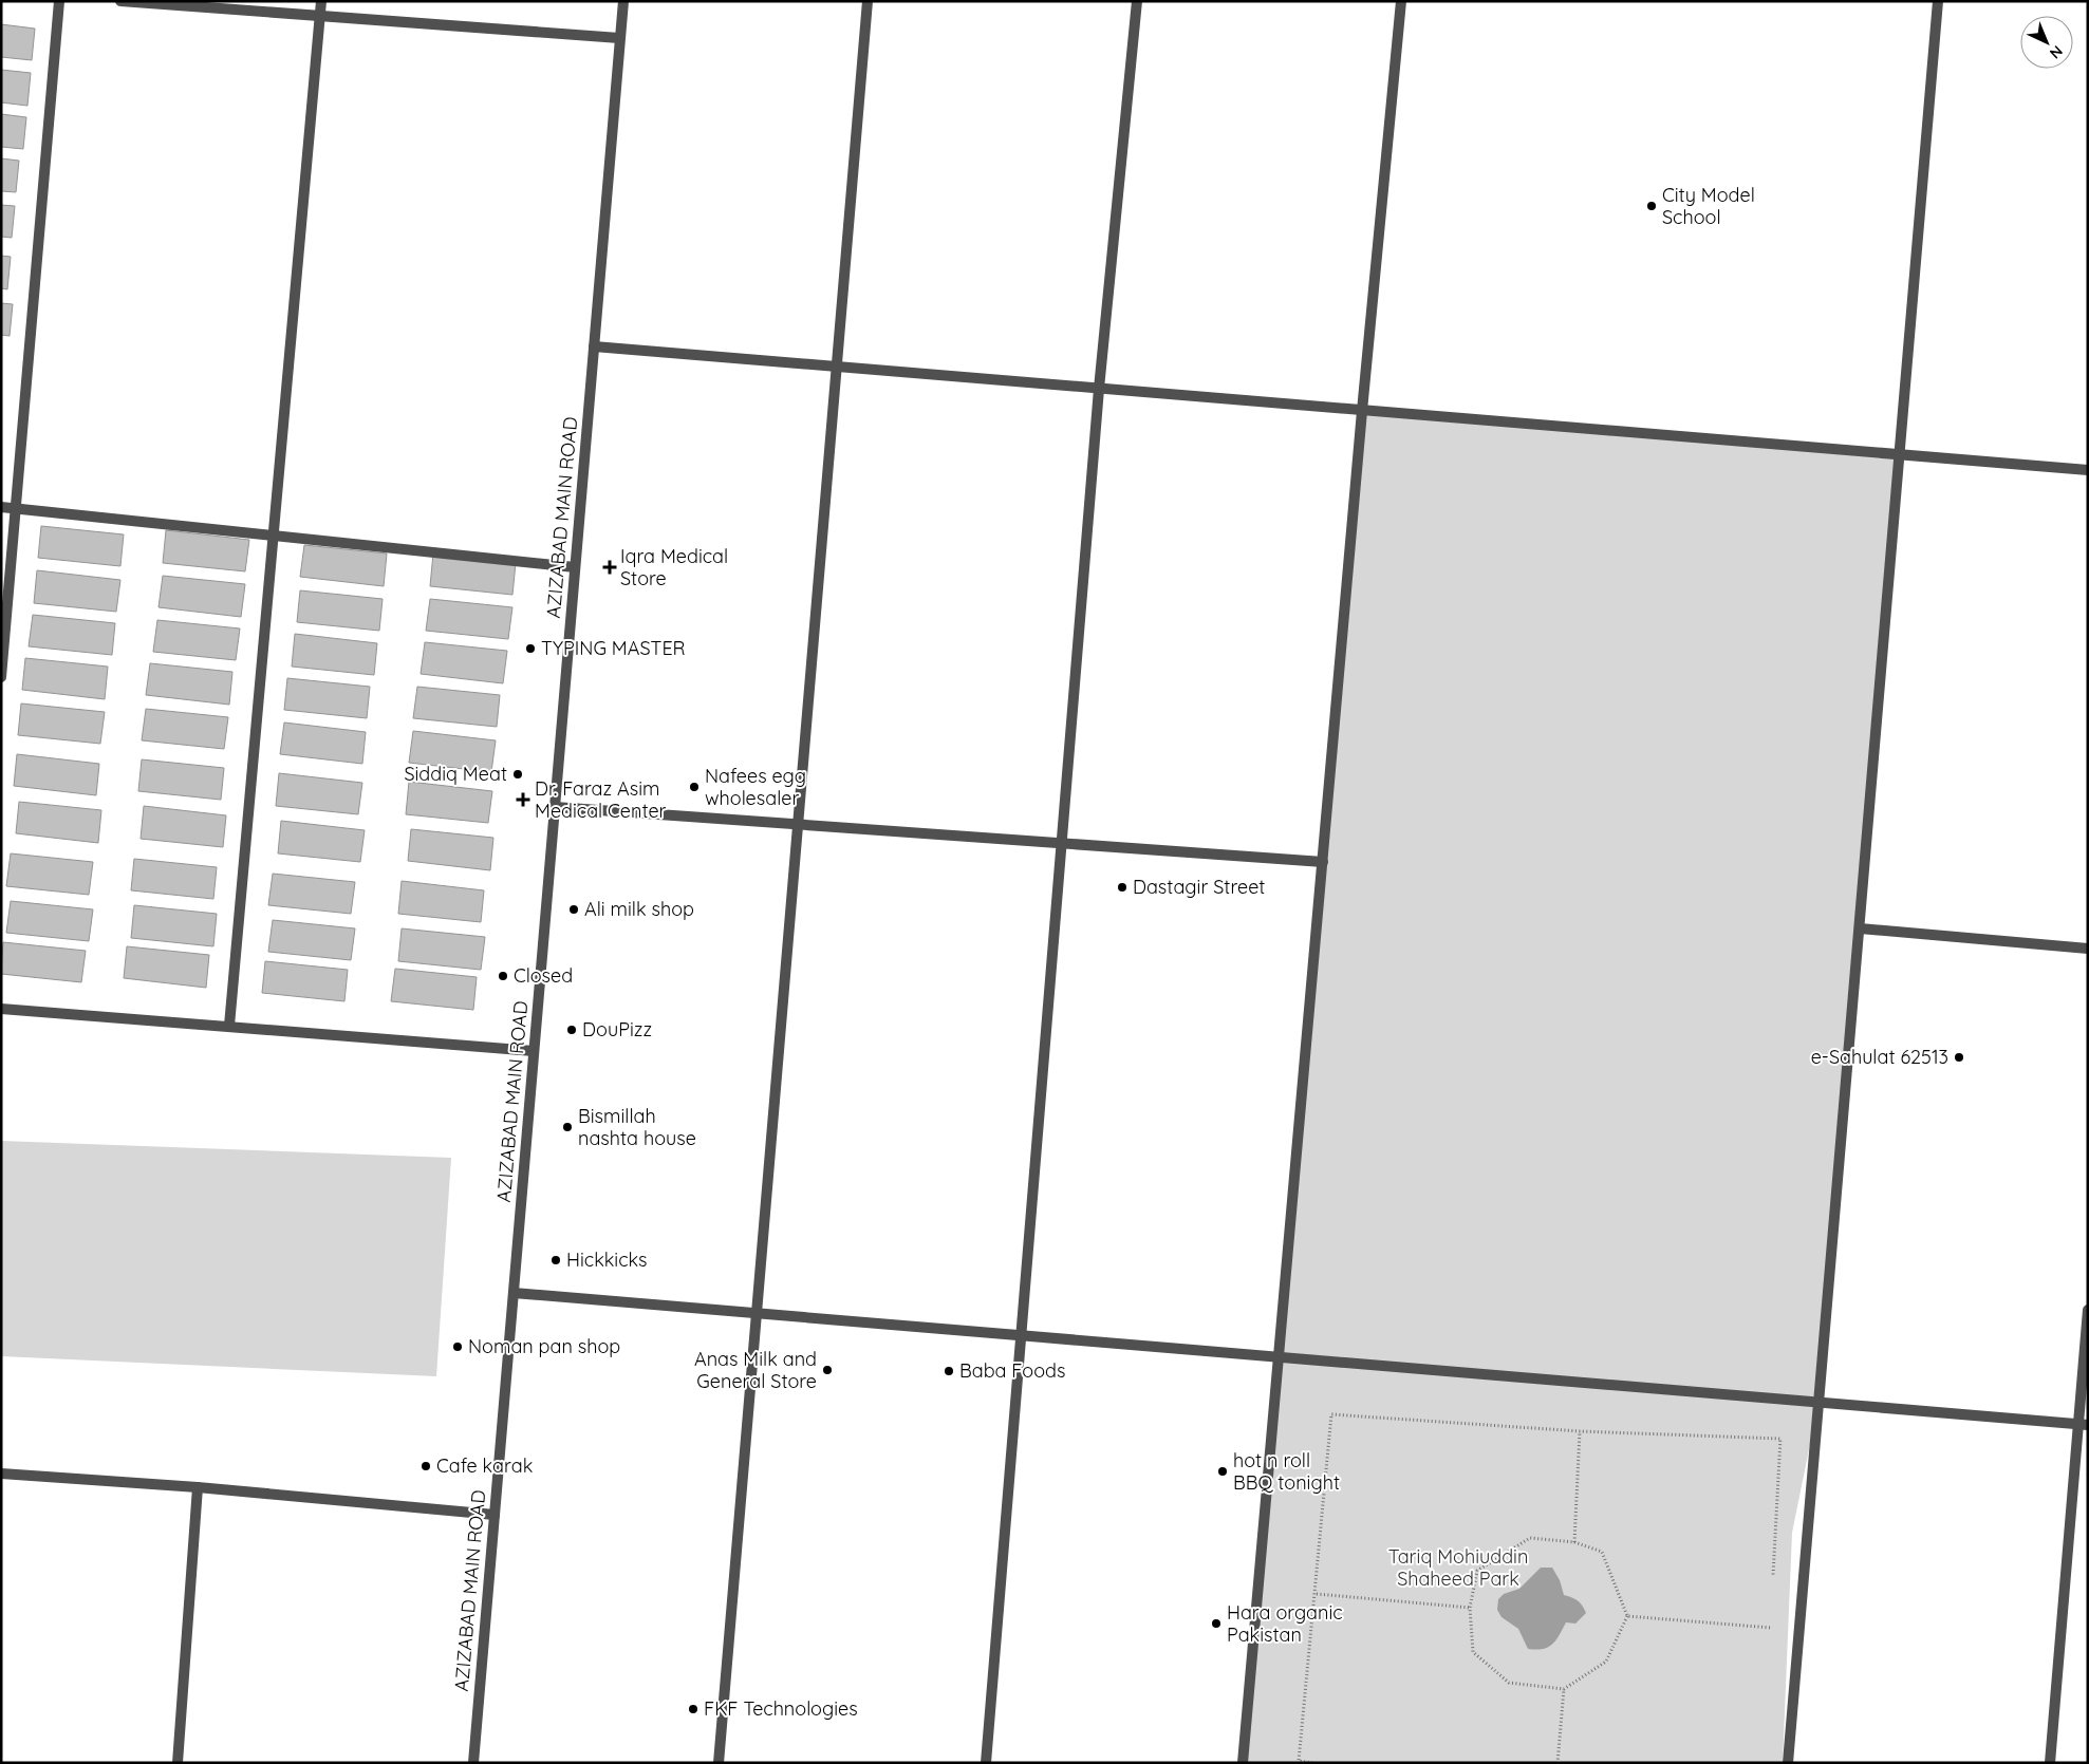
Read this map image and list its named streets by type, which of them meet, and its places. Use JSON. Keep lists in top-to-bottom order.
{
  "streets": {
    "street": ["AZIZABAD MAIN ROAD"]
  },
  "parks": ["Tariq Mohiuddin Shaheed Park"],
  "places": {
    "other": [
      "City Model School",
      "TYPING MASTER",
      "Siddiq Meat",
      "Nafees egg wholesaler",
      "Dastagir Street",
      "Ali milk shop",
      "Closed",
      "DouPizz",
      "e-Sahulat 62513",
      "Bismillah nashta house",
      "Hickkicks",
      "Noman pan shop",
      "Anas Milk and General Store",
      "Baba Foods",
      "Cafe karak",
      "hot n roll BBQ tonight",
      "Hara organic Pakistan",
      "FKF Technologies"
    ],
    "health": ["Iqra Medical Store", "Dr. Faraz Asim Medical Center"]
  },
  "north": "bottom right"
}
